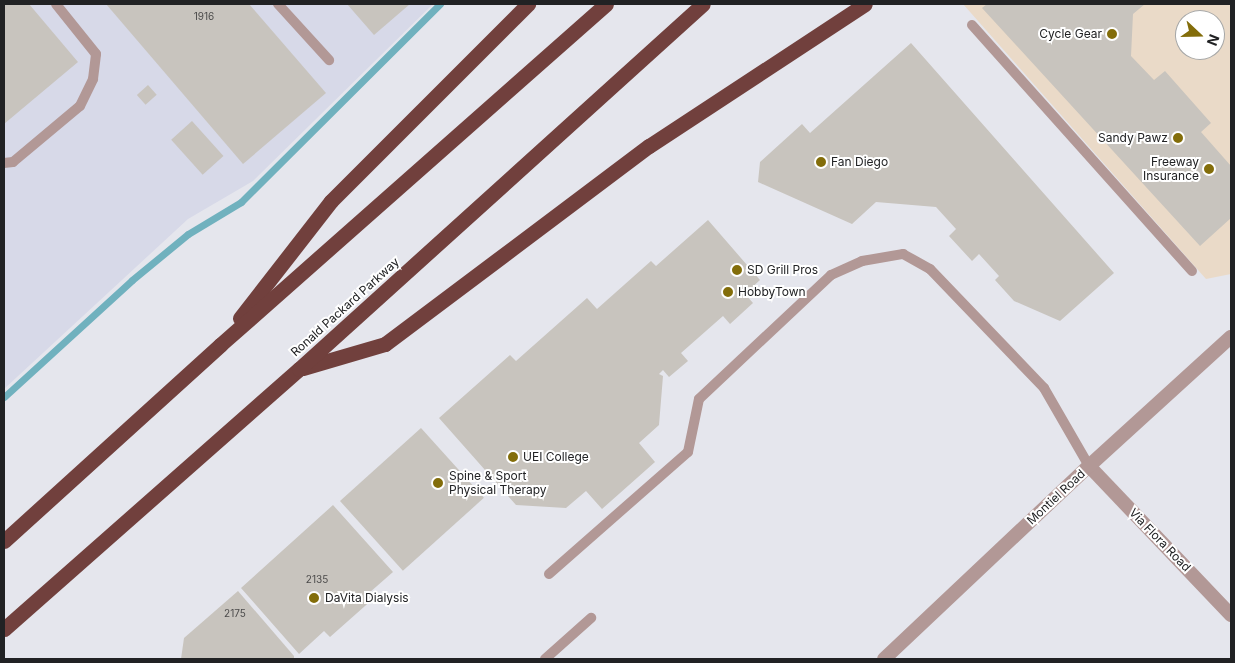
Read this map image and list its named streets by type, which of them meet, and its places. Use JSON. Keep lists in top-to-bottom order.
{
  "streets": {
    "highway": ["Ronald Packard Parkway"],
    "street": ["Montiel Road", "Via Flora Road"]
  },
  "crossings": [
    ["Montiel Road", "Via Flora Road"]
  ],
  "places": [
    "Cycle Gear",
    "Sandy Pawz",
    "Fan Diego",
    "Freeway Insurance",
    "SD Grill Pros",
    "HobbyTown",
    "UEI College",
    "Spine & Sport Physical Therapy",
    "DaVita Dialysis"
  ],
  "house_numbers": ["1916", "2135", "2175"],
  "north": "right"
}
